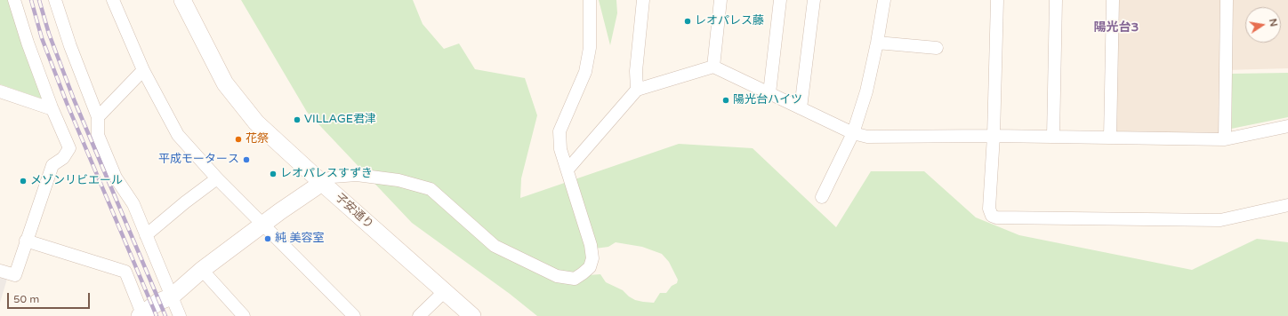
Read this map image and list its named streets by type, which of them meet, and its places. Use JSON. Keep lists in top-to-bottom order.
{
  "streets": {
    "street": ["子安通り"]
  },
  "districts": ["陽光台3"],
  "places": [
    "レオパレス藤",
    "陽光台ハイツ",
    "VILLAGE君津",
    "花祭",
    "平成モータース",
    "レオパレスすずき",
    "メゾンリビエール",
    "純 美容室"
  ],
  "scale_bar": "50 m",
  "north": "right"
}
